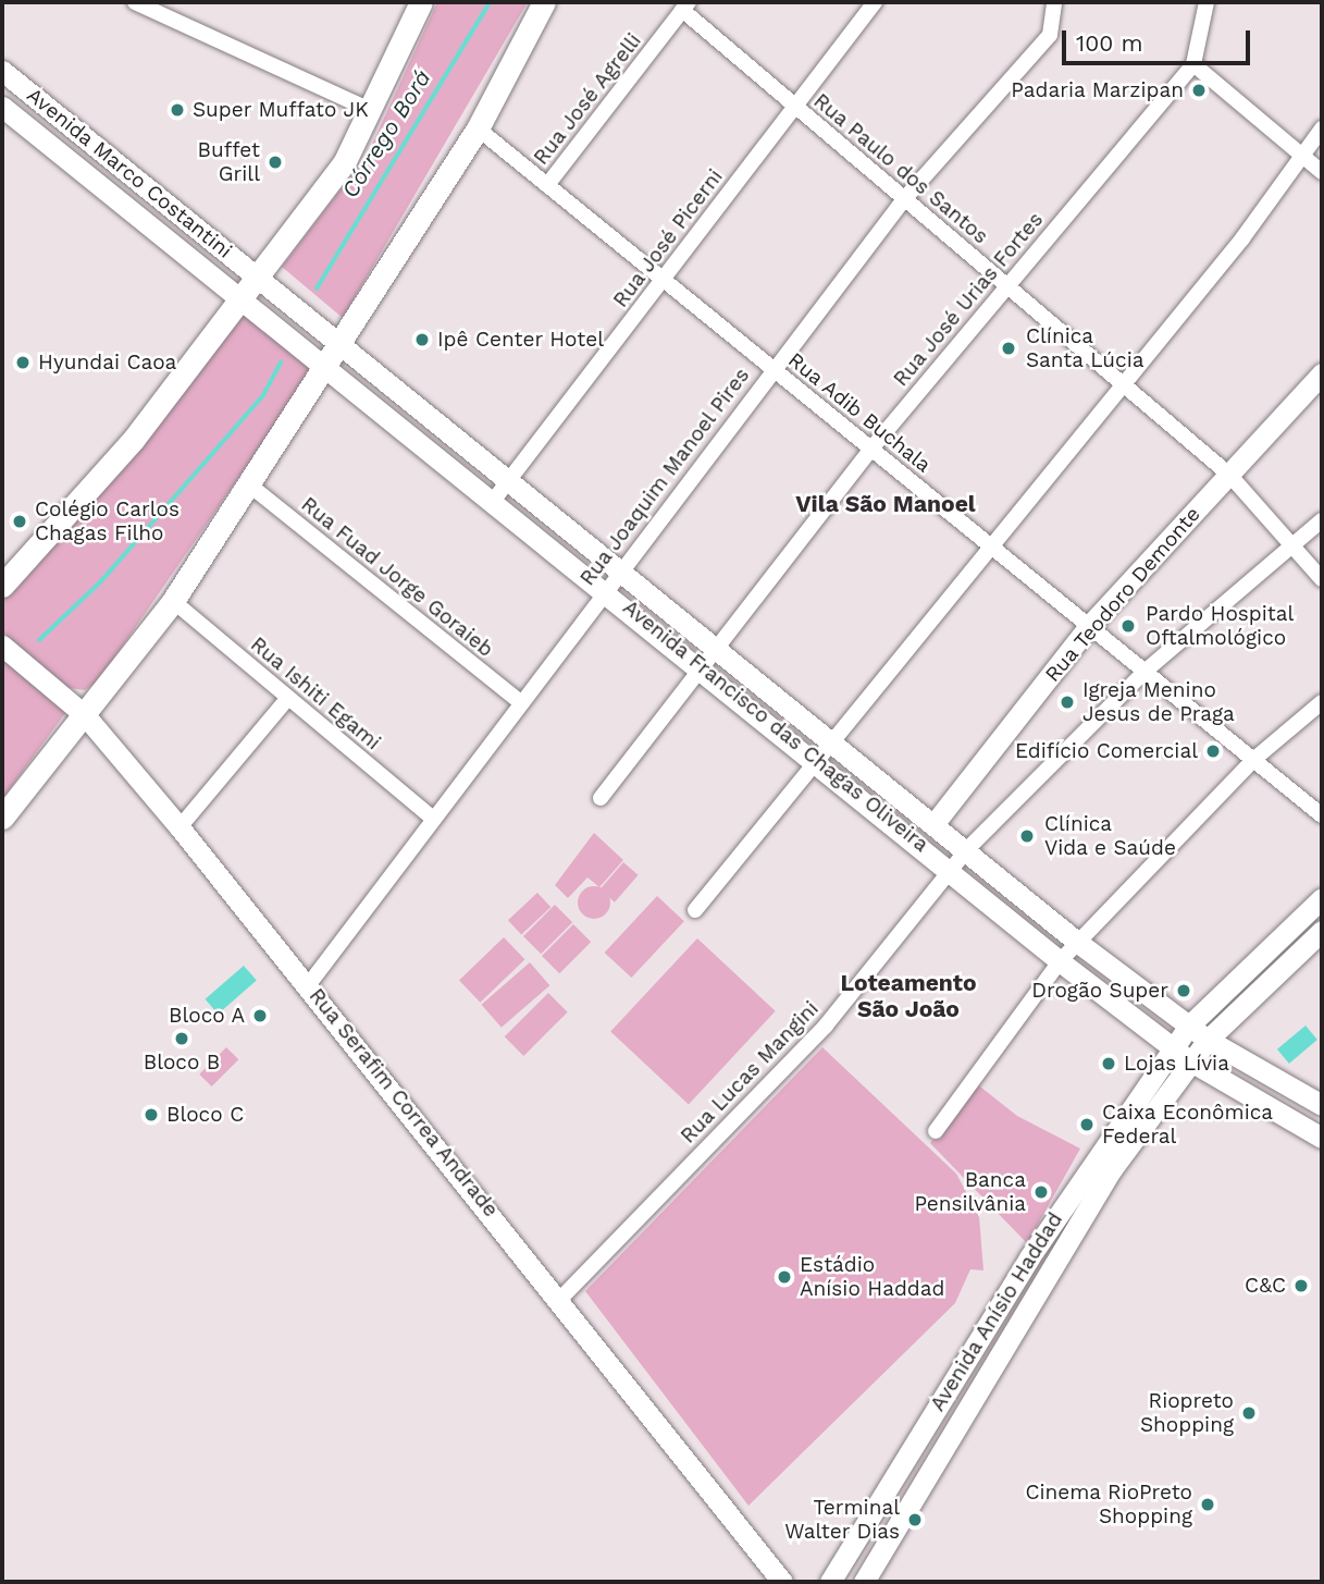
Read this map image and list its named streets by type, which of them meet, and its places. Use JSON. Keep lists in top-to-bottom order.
{
  "streets": {
    "main road": [
      "Avenida Marco Costantini",
      "Rua Teodoro Demonte",
      "Avenida Francisco das Chagas Oliveira",
      "Rua Serafim Correa Andrade",
      "Avenida Anísio Haddad"
    ],
    "street": [
      "Rua José Agrelli",
      "Rua Paulo dos Santos",
      "Rua José Picerni",
      "Rua José Urias Fortes",
      "Rua Adib Buchala",
      "Rua Joaquim Manoel Pires",
      "Rua Fuad Jorge Goraieb",
      "Rua Ishiti Egami",
      "Rua Lucas Mangini"
    ]
  },
  "crossings": [
    ["Rua José Agrelli", "Rua Paulo dos Santos"],
    ["Rua José Agrelli", "Rua Adib Buchala"],
    ["Rua Paulo dos Santos", "Rua José Picerni"],
    ["Rua Paulo dos Santos", "Rua José Urias Fortes"],
    ["Rua Paulo dos Santos", "Rua Joaquim Manoel Pires"],
    ["Rua Paulo dos Santos", "Rua Teodoro Demonte"],
    ["Rua Paulo dos Santos", "Rua Lucas Mangini"],
    ["Avenida Marco Costantini", "Avenida Francisco das Chagas Oliveira"],
    ["Rua José Picerni", "Rua Adib Buchala"],
    ["Rua José Picerni", "Avenida Francisco das Chagas Oliveira"],
    ["Rua José Urias Fortes", "Rua Adib Buchala"],
    ["Rua José Urias Fortes", "Avenida Francisco das Chagas Oliveira"],
    ["Rua Adib Buchala", "Rua Joaquim Manoel Pires"],
    ["Rua Adib Buchala", "Rua Teodoro Demonte"],
    ["Rua Adib Buchala", "Rua Lucas Mangini"],
    ["Rua Joaquim Manoel Pires", "Rua Fuad Jorge Goraieb"],
    ["Rua Joaquim Manoel Pires", "Rua Ishiti Egami"],
    ["Rua Joaquim Manoel Pires", "Avenida Francisco das Chagas Oliveira"],
    ["Rua Joaquim Manoel Pires", "Rua Serafim Correa Andrade"],
    ["Rua Teodoro Demonte", "Avenida Francisco das Chagas Oliveira"],
    ["Avenida Francisco das Chagas Oliveira", "Rua Lucas Mangini"],
    ["Avenida Francisco das Chagas Oliveira", "Avenida Anísio Haddad"],
    ["Rua Lucas Mangini", "Rua Serafim Correa Andrade"]
  ],
  "districts": ["Vila São Manoel", "Loteamento São João"],
  "water": ["Córrego Borá"],
  "places": [
    "Padaria Marzipan",
    "Super Muffato JK",
    "Buffet Grill",
    "Ipê Center Hotel",
    "Clínica Santa Lúcia",
    "Hyundai Caoa",
    "Colégio Carlos Chagas Filho",
    "Pardo Hospital Oftalmológico",
    "Igreja Menino Jesus de Praga",
    "Edifício Comercial",
    "Clínica Vida e Saúde",
    "Drogão Super",
    "Bloco A",
    "Bloco B",
    "Lojas Lívia",
    "Bloco C",
    "Caixa Econômica Federal",
    "Banca Pensilvânia",
    "Estádio Anísio Haddad",
    "C&C",
    "Riopreto Shopping",
    "Cinema RioPreto Shopping",
    "Terminal Walter Dias"
  ],
  "scale_bar": "100 m"
}
